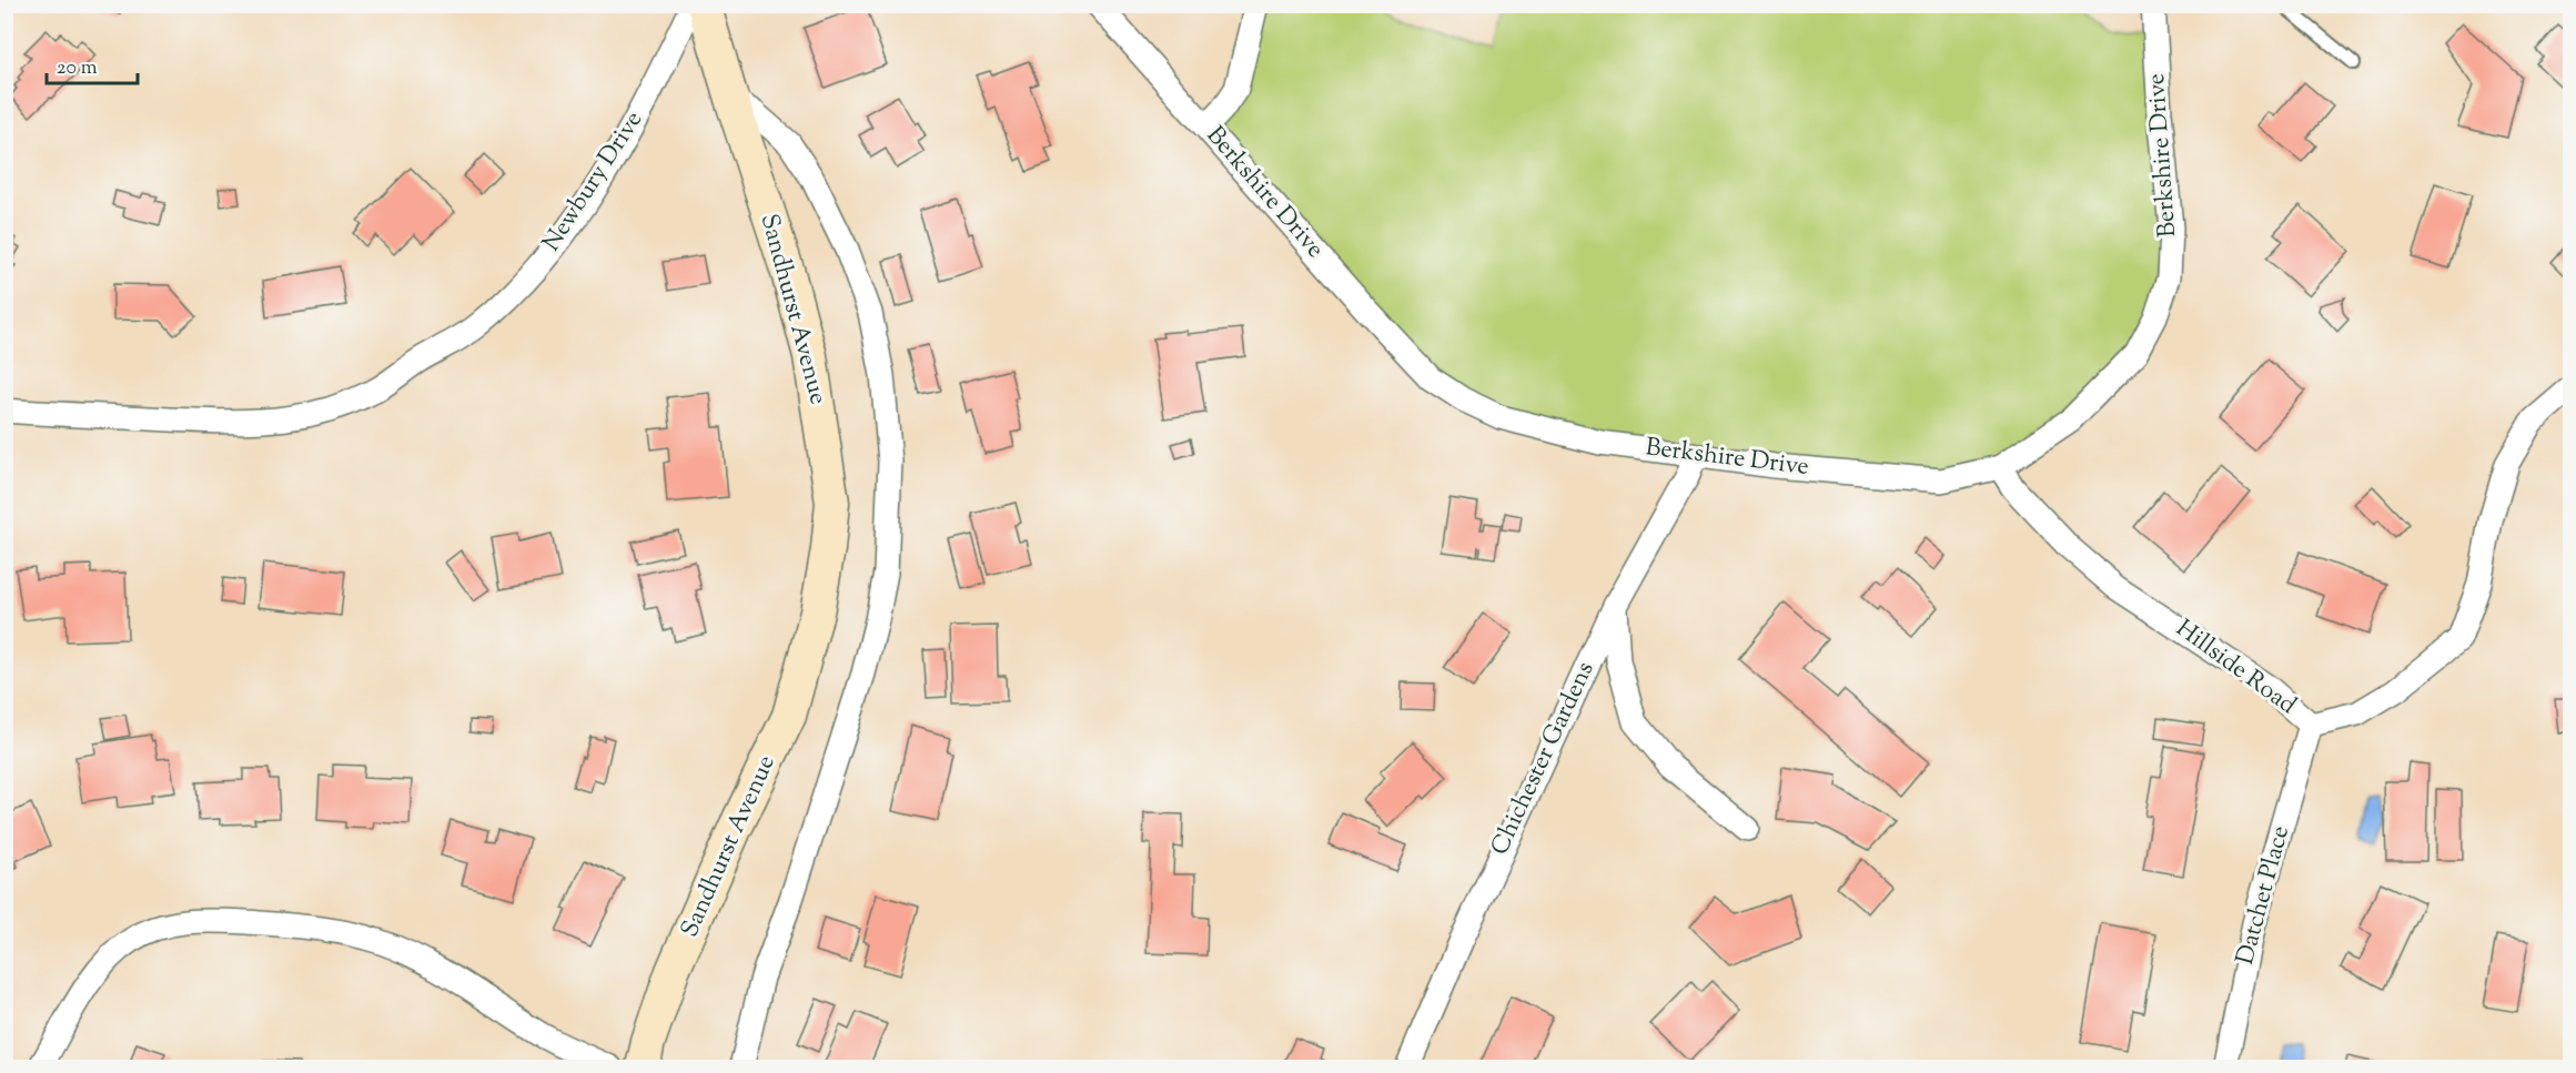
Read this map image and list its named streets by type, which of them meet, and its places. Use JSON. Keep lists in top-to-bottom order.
{
  "streets": {
    "street": [
      "Berkshire Drive",
      "Newbury Drive",
      "Sandhurst Avenue",
      "Hillside Road",
      "Chichester Gardens",
      "Datchet Place"
    ]
  },
  "crossings": [
    ["Berkshire Drive", "Hillside Road"],
    ["Berkshire Drive", "Chichester Gardens"],
    ["Hillside Road", "Datchet Place"]
  ],
  "scale_bar": "20 m"
}
